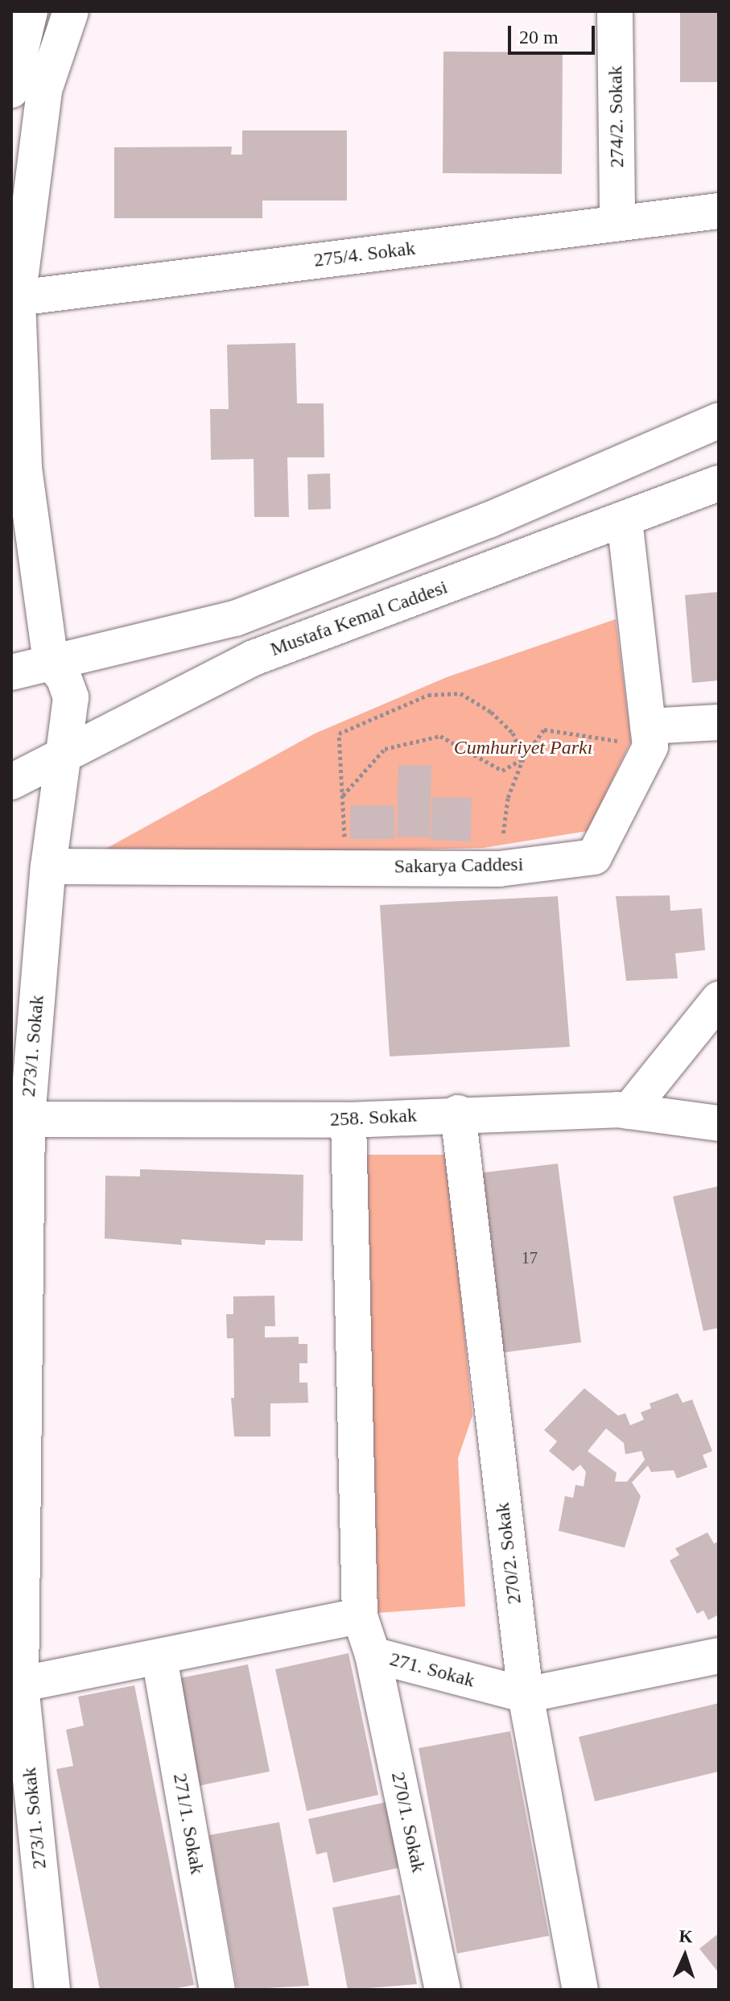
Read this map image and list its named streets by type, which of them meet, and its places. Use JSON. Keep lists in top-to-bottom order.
{
  "streets": {
    "street": [
      "274/2. Sokak",
      "275/4. Sokak",
      "Mustafa Kemal Caddesi",
      "Sakarya Caddesi",
      "273/1. Sokak",
      "258. Sokak",
      "270/2. Sokak",
      "271. Sokak",
      "270/1. Sokak",
      "271/1. Sokak"
    ]
  },
  "crossings": [
    ["274/2. Sokak", "275/4. Sokak"],
    ["Mustafa Kemal Caddesi", "273/1. Sokak"],
    ["Sakarya Caddesi", "273/1. Sokak"],
    ["273/1. Sokak", "258. Sokak"],
    ["258. Sokak", "270/2. Sokak"],
    ["258. Sokak", "271. Sokak"],
    ["270/2. Sokak", "271. Sokak"],
    ["271. Sokak", "270/1. Sokak"]
  ],
  "parks": ["Cumhuriyet Parkı"],
  "house_numbers": ["17"],
  "scale_bar": "20 m",
  "north": "top"
}
